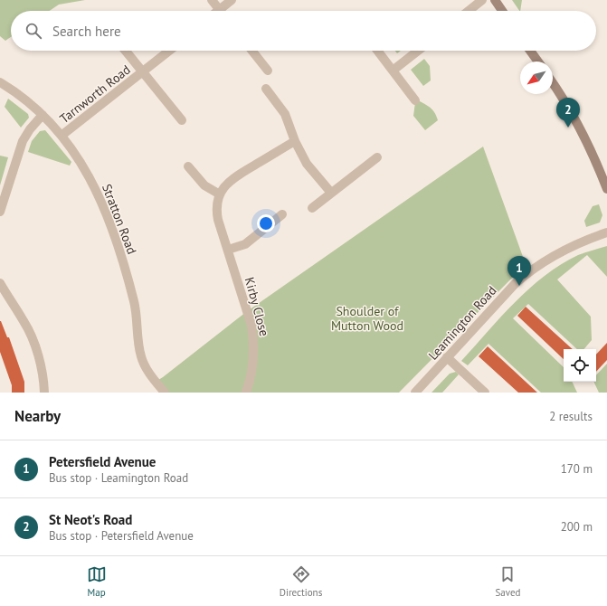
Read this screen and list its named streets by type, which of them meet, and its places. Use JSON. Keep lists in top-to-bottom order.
{
  "streets": {
    "street": [
      "Tarnworth Road",
      "Stratton Road",
      "Kirby Close",
      "Leamington Road"
    ]
  },
  "crossings": [
    ["Tarnworth Road", "Stratton Road"]
  ],
  "parks": ["Shoulder of Mutton Wood"],
  "north": "bottom left",
  "page": {
    "search": "Search here",
    "pins": ["2", "1"],
    "heading": ["Nearby", "2 results"],
    "list": [
      {
        "mark": "1",
        "name": "Petersfield Avenue",
        "note": "Bus stop · Leamington Road",
        "value": "170 m"
      },
      {
        "mark": "2",
        "name": "St Neot's Road",
        "note": "Bus stop · Petersfield Avenue",
        "value": "200 m"
      }
    ],
    "nav": ["Map", "Directions", "Saved"]
  }
}
